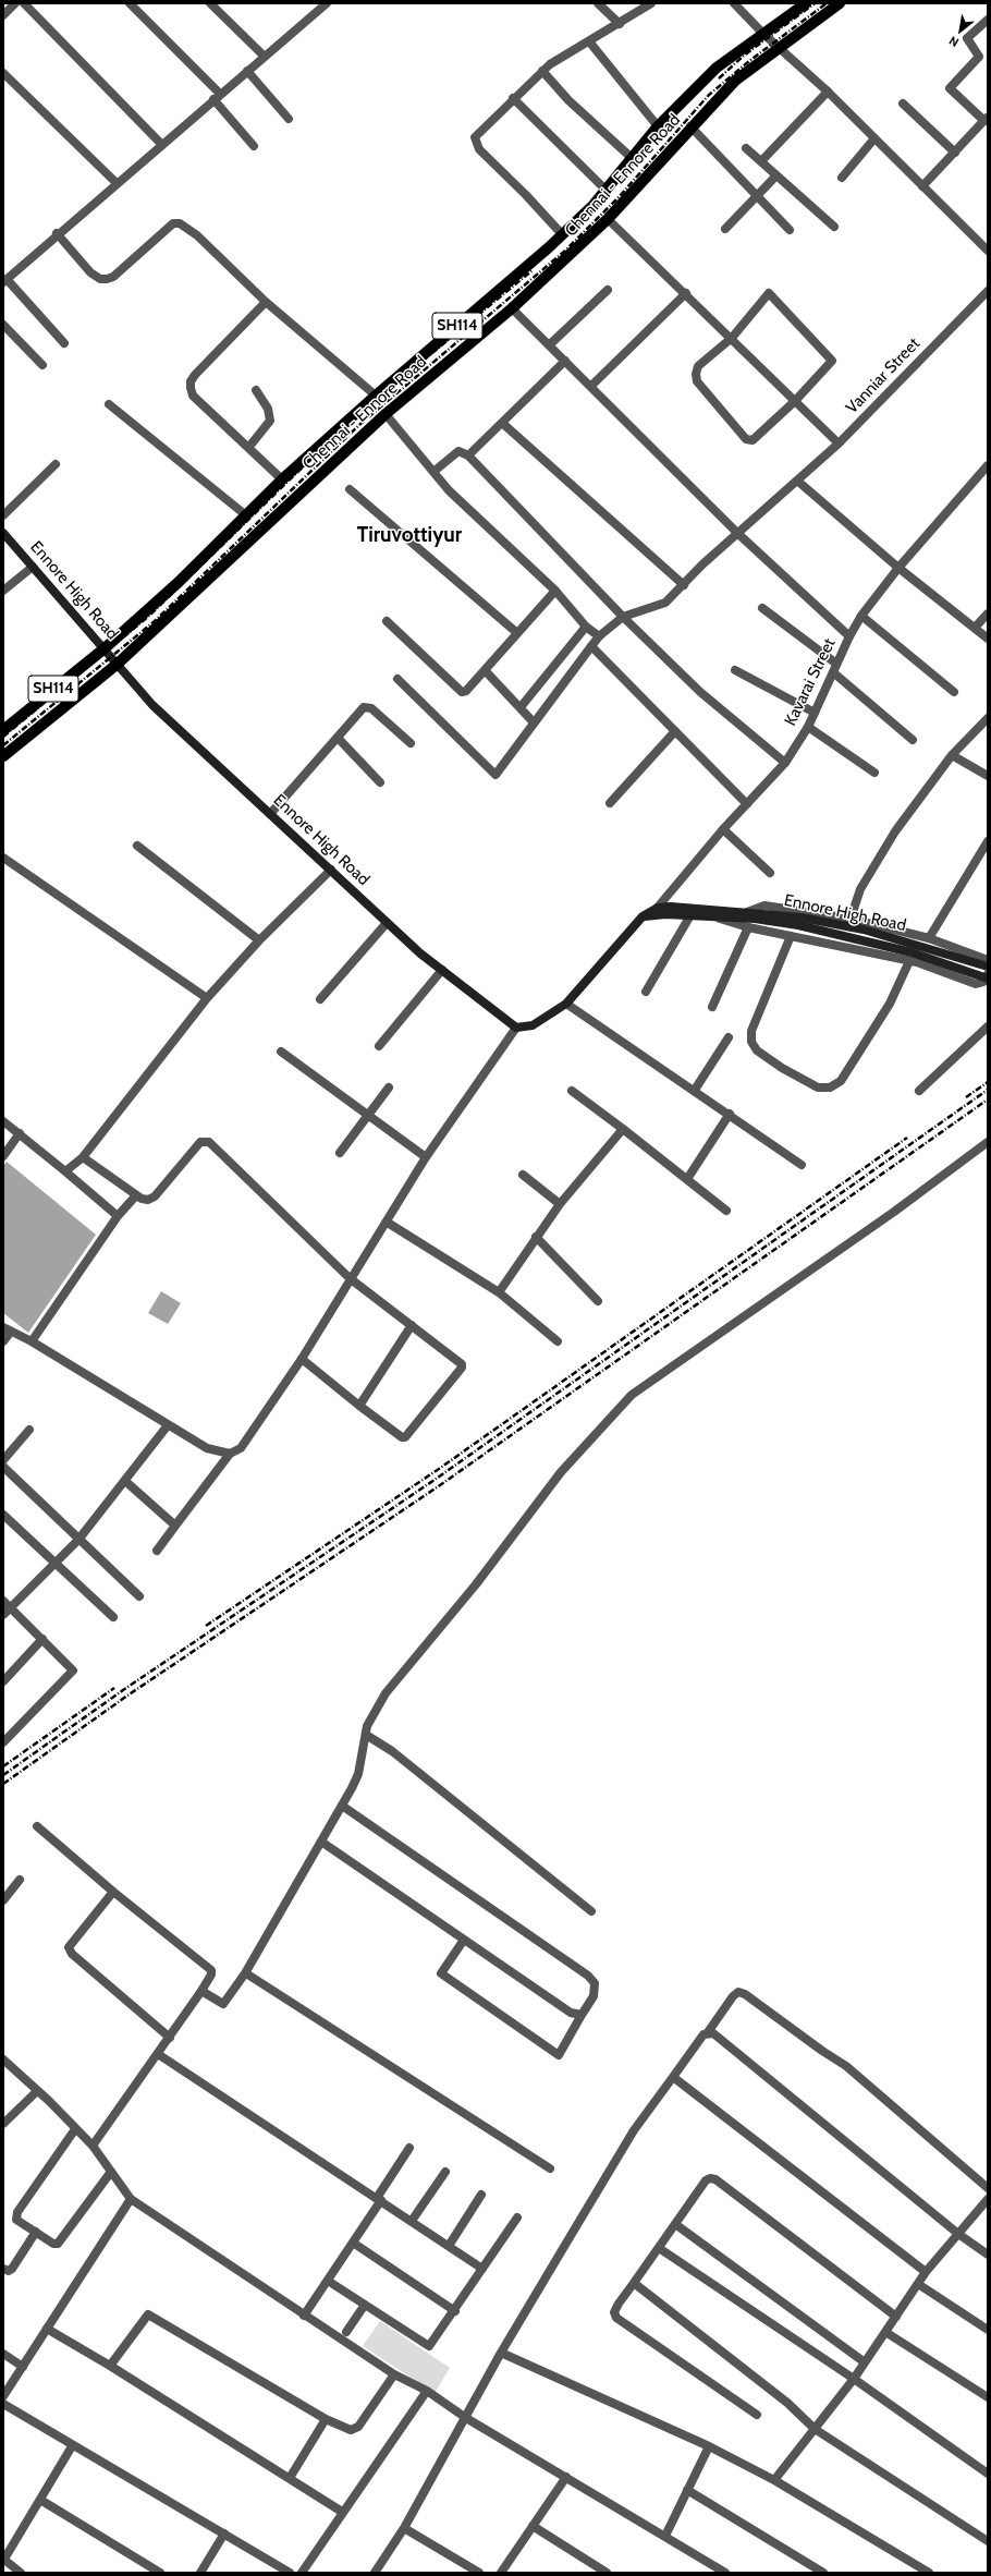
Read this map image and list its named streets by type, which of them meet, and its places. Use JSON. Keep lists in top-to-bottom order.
{
  "streets": {
    "main road": ["Chennai - Ennore Road", "SH114", "Ennore High Road"],
    "street": ["Vanniar Street", "Kavarai Street"]
  },
  "crossings": [
    ["Chennai - Ennore Road", "Ennore High Road"],
    ["Ennore High Road", "Kavarai Street"]
  ],
  "districts": ["Tiruvottiyur"],
  "north": "bottom left"
}
